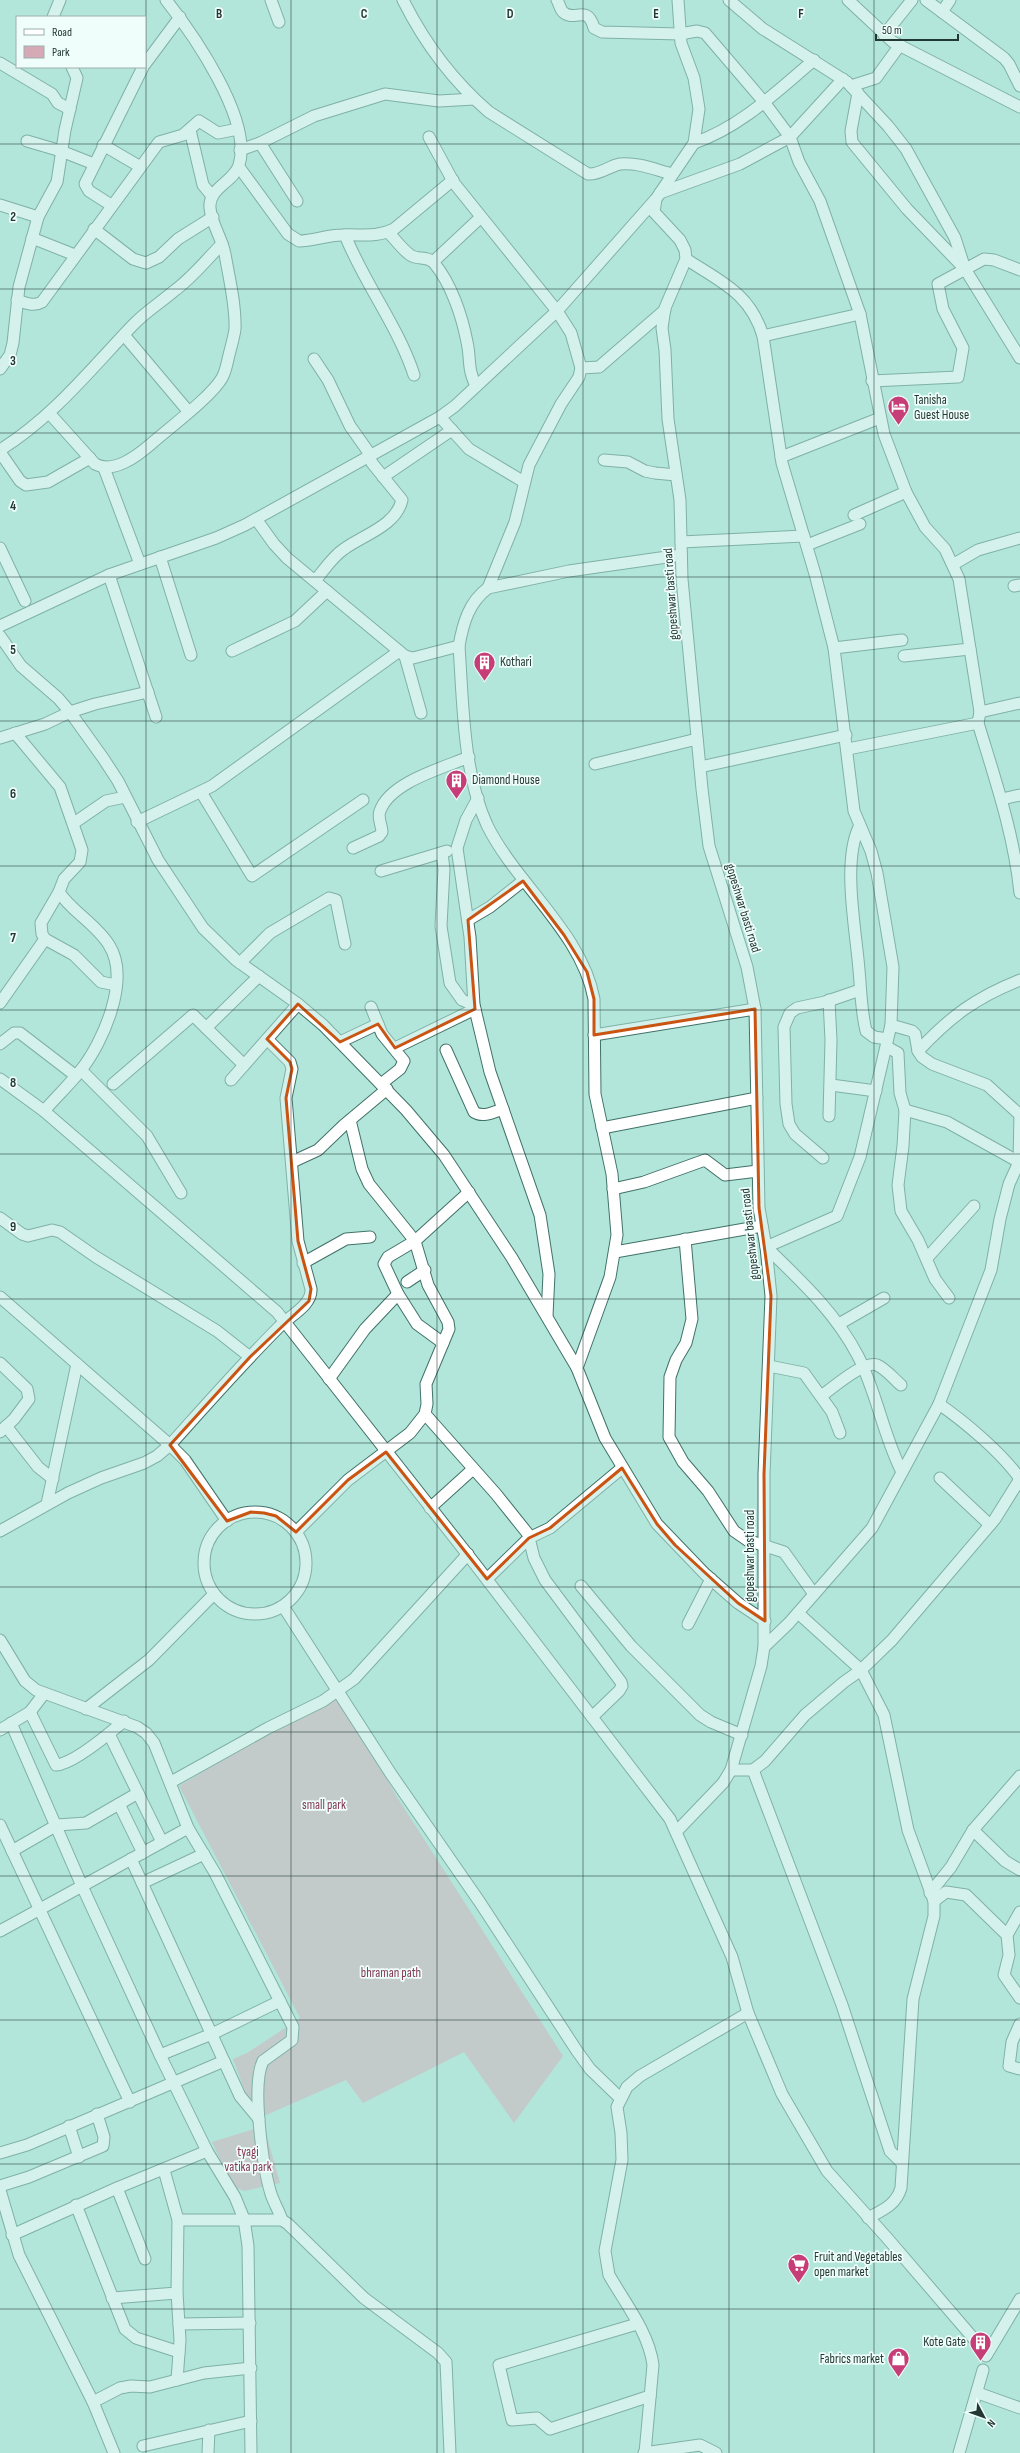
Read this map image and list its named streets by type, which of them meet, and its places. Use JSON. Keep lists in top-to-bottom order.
{
  "streets": {
    "street": ["gopeshwar basti road"]
  },
  "parks": ["small park", "bhraman path", "tyagi vatika park"],
  "places": {
    "hotel": ["Tanisha Guest House"],
    "building": ["Kothari", "Diamond House", "Kote Gate"],
    "supermarket": ["Fruit and Vegetables open market"],
    "shop": ["Fabrics market"]
  },
  "legend": ["Road", "Park"],
  "scale_bar": "50 m",
  "north": "bottom right",
  "grid": {
    "columns": [
      "B",
      "C",
      "D",
      "E",
      "F"
    ],
    "rows": [
      "2",
      "3",
      "4",
      "5",
      "6",
      "7",
      "8",
      "9"
    ]
  }
}
